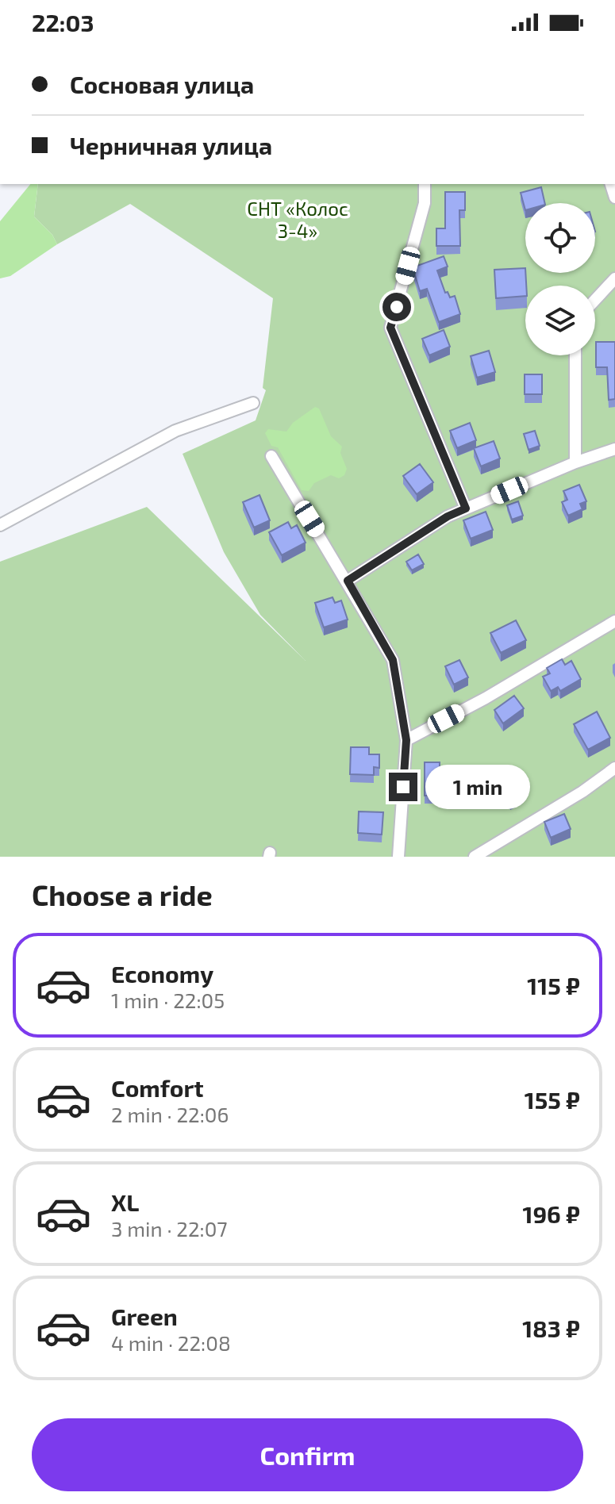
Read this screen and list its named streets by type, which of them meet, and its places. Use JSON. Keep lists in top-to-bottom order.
{
  "parks": ["СНТ «Колос 3-4»"],
  "page": {
    "status": "22:03",
    "banner": ["Сосновая улица", "Черничная улица"],
    "bubble": "1 min",
    "heading": "Choose a ride",
    "list": [
      {
        "name": "Economy",
        "note": "1 min · 22:05",
        "value": "115 ₽"
      },
      {
        "name": "Comfort",
        "note": "2 min · 22:06",
        "value": "155 ₽"
      },
      {
        "name": "XL",
        "note": "3 min · 22:07",
        "value": "196 ₽"
      },
      {
        "name": "Green",
        "note": "4 min · 22:08",
        "value": "183 ₽"
      }
    ],
    "buttons": "Confirm"
  }
}
